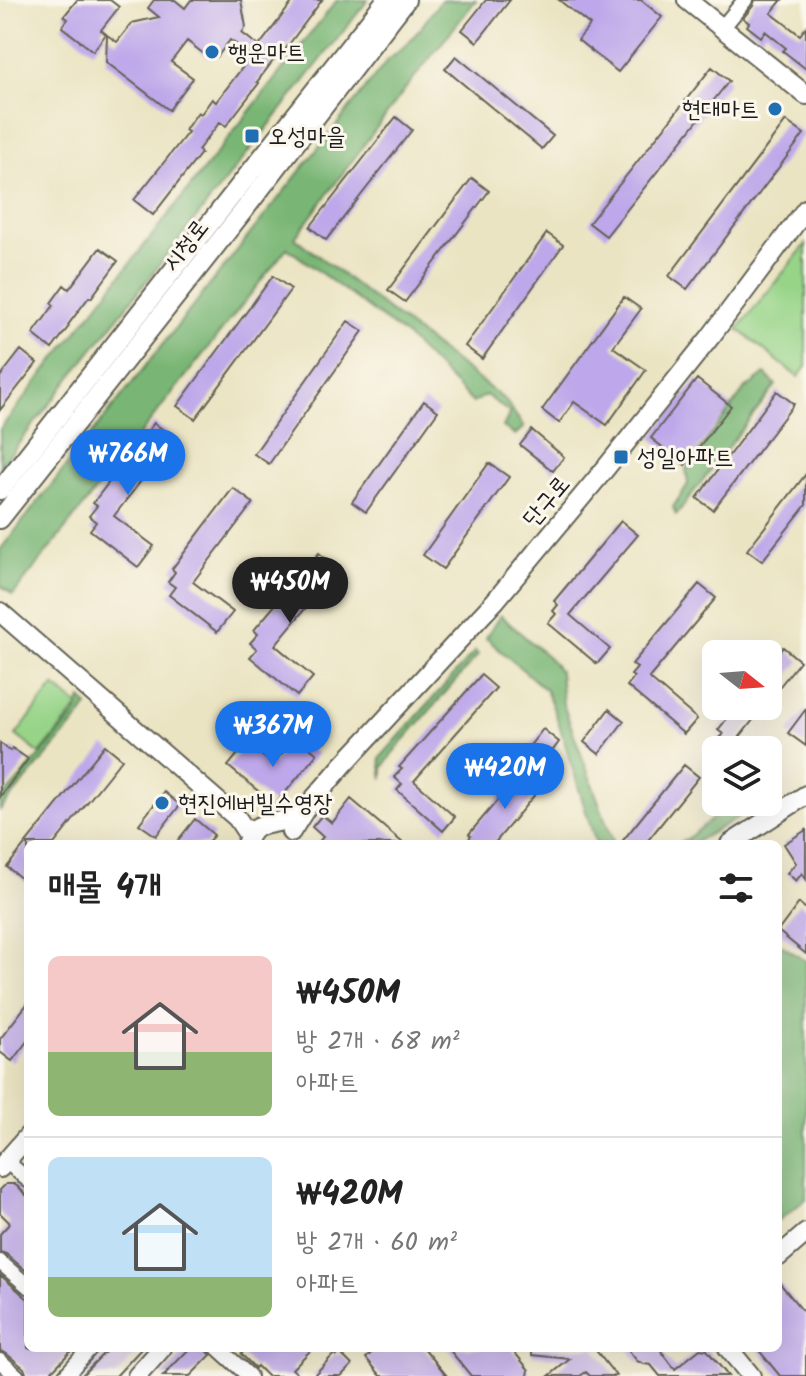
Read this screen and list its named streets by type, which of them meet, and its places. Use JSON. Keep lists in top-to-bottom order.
{
  "streets": {
    "street": ["시청로", "단구로"]
  },
  "places": {
    "other": ["행운마트", "현대마트", "현진에버빌수영장"],
    "transit": ["오성마을", "성일아파트"]
  },
  "north": "right",
  "page": {
    "price": [
      "₩766M",
      "₩450M",
      "₩367M",
      "₩420M"
    ],
    "heading": "매물 4개",
    "list": [
      {
        "name": "₩450M",
        "note": "방 2개 · 68 m² · 아파트"
      },
      {
        "name": "₩420M",
        "note": "방 2개 · 60 m² · 아파트"
      }
    ]
  }
}
